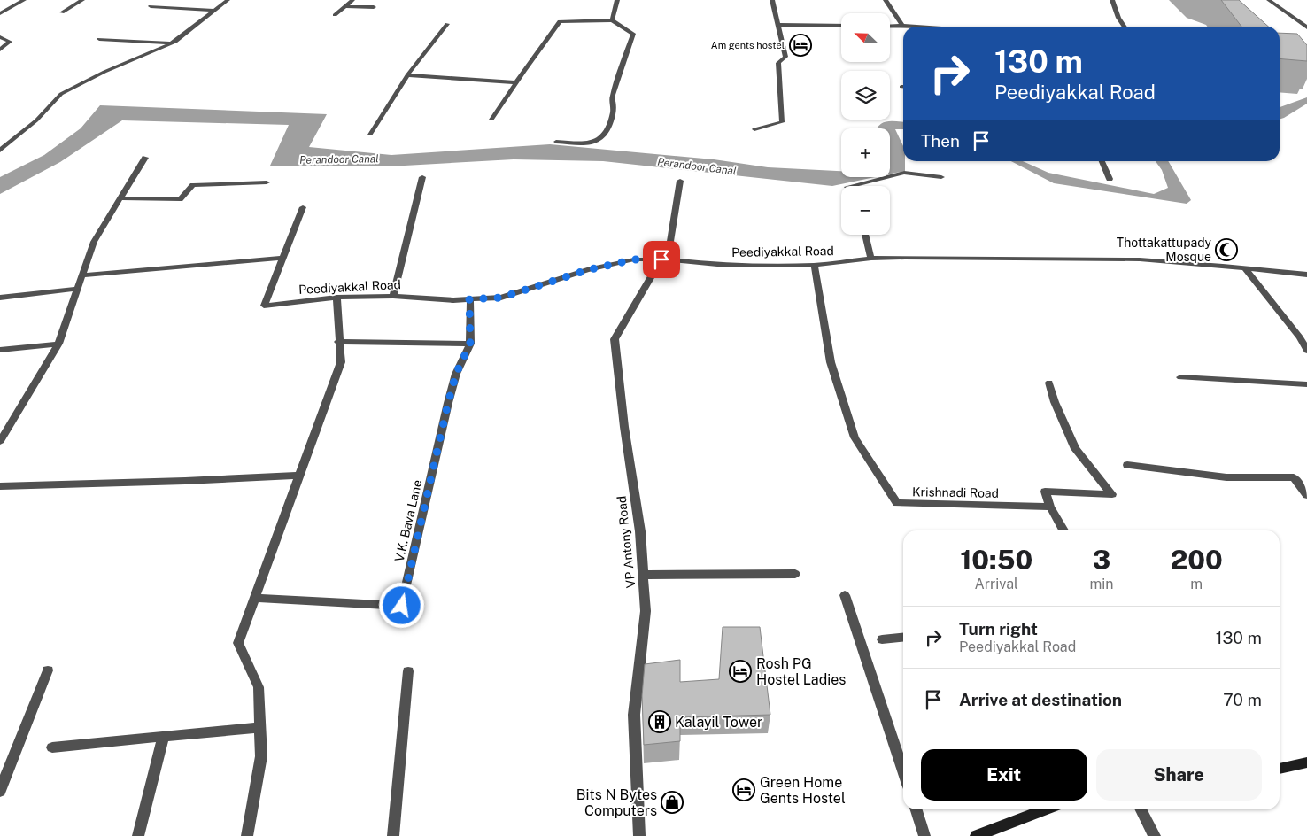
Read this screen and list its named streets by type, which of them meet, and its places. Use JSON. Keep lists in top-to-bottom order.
{
  "streets": {
    "street": [
      "Peediyakkal Road",
      "Krishnadi Road",
      "V.K. Bava Lane",
      "VP Antony Road"
    ]
  },
  "crossings": [
    ["Peediyakkal Road", "Krishnadi Road"],
    ["Peediyakkal Road", "V.K. Bava Lane"],
    ["Peediyakkal Road", "VP Antony Road"]
  ],
  "water": ["Perandoor Canal"],
  "places": {
    "hotel": ["Am gents hostel", "Rosh PG Hostel Ladies", "Green Home Gents Hostel"],
    "mosque": ["Thottakattupady Mosque"],
    "building": ["Kalayil Tower"],
    "shop": ["Bits N Bytes Computers"]
  },
  "north": "top left",
  "page": {
    "map_buttons": ["+", "−"],
    "turn": ["130 m", "Peediyakkal Road"],
    "then": "Then",
    "eta": [
      "10:50",
      "Arrival",
      "3",
      "min",
      "200",
      "m"
    ],
    "list": [
      {
        "name": "Turn right",
        "note": "Peediyakkal Road",
        "value": "130 m"
      },
      {
        "name": "Arrive at destination",
        "value": "70 m"
      }
    ],
    "buttons": ["Exit", "Share"]
  }
}
